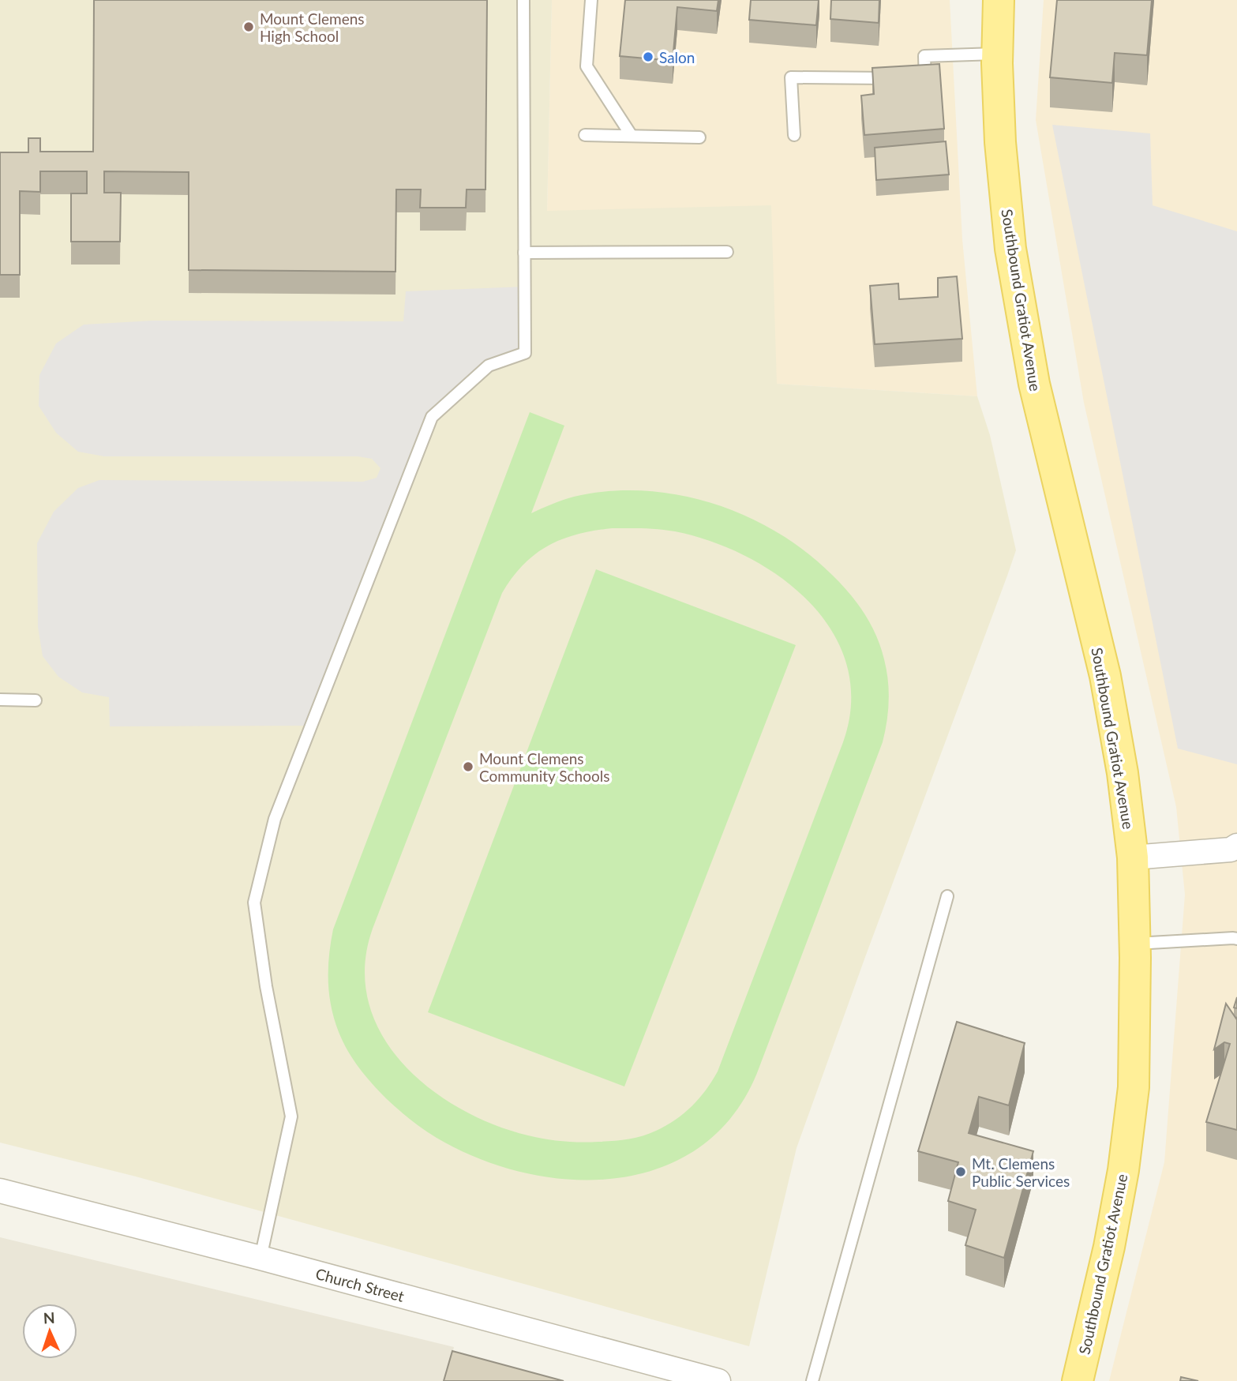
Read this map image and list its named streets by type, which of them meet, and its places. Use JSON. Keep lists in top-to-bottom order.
{
  "streets": {
    "main road": ["Southbound Gratiot Avenue"],
    "street": ["Church Street"]
  },
  "places": [
    "Mount Clemens High School",
    "Salon",
    "Mount Clemens Community Schools",
    "Mt. Clemens Public Services"
  ],
  "north": "top"
}
